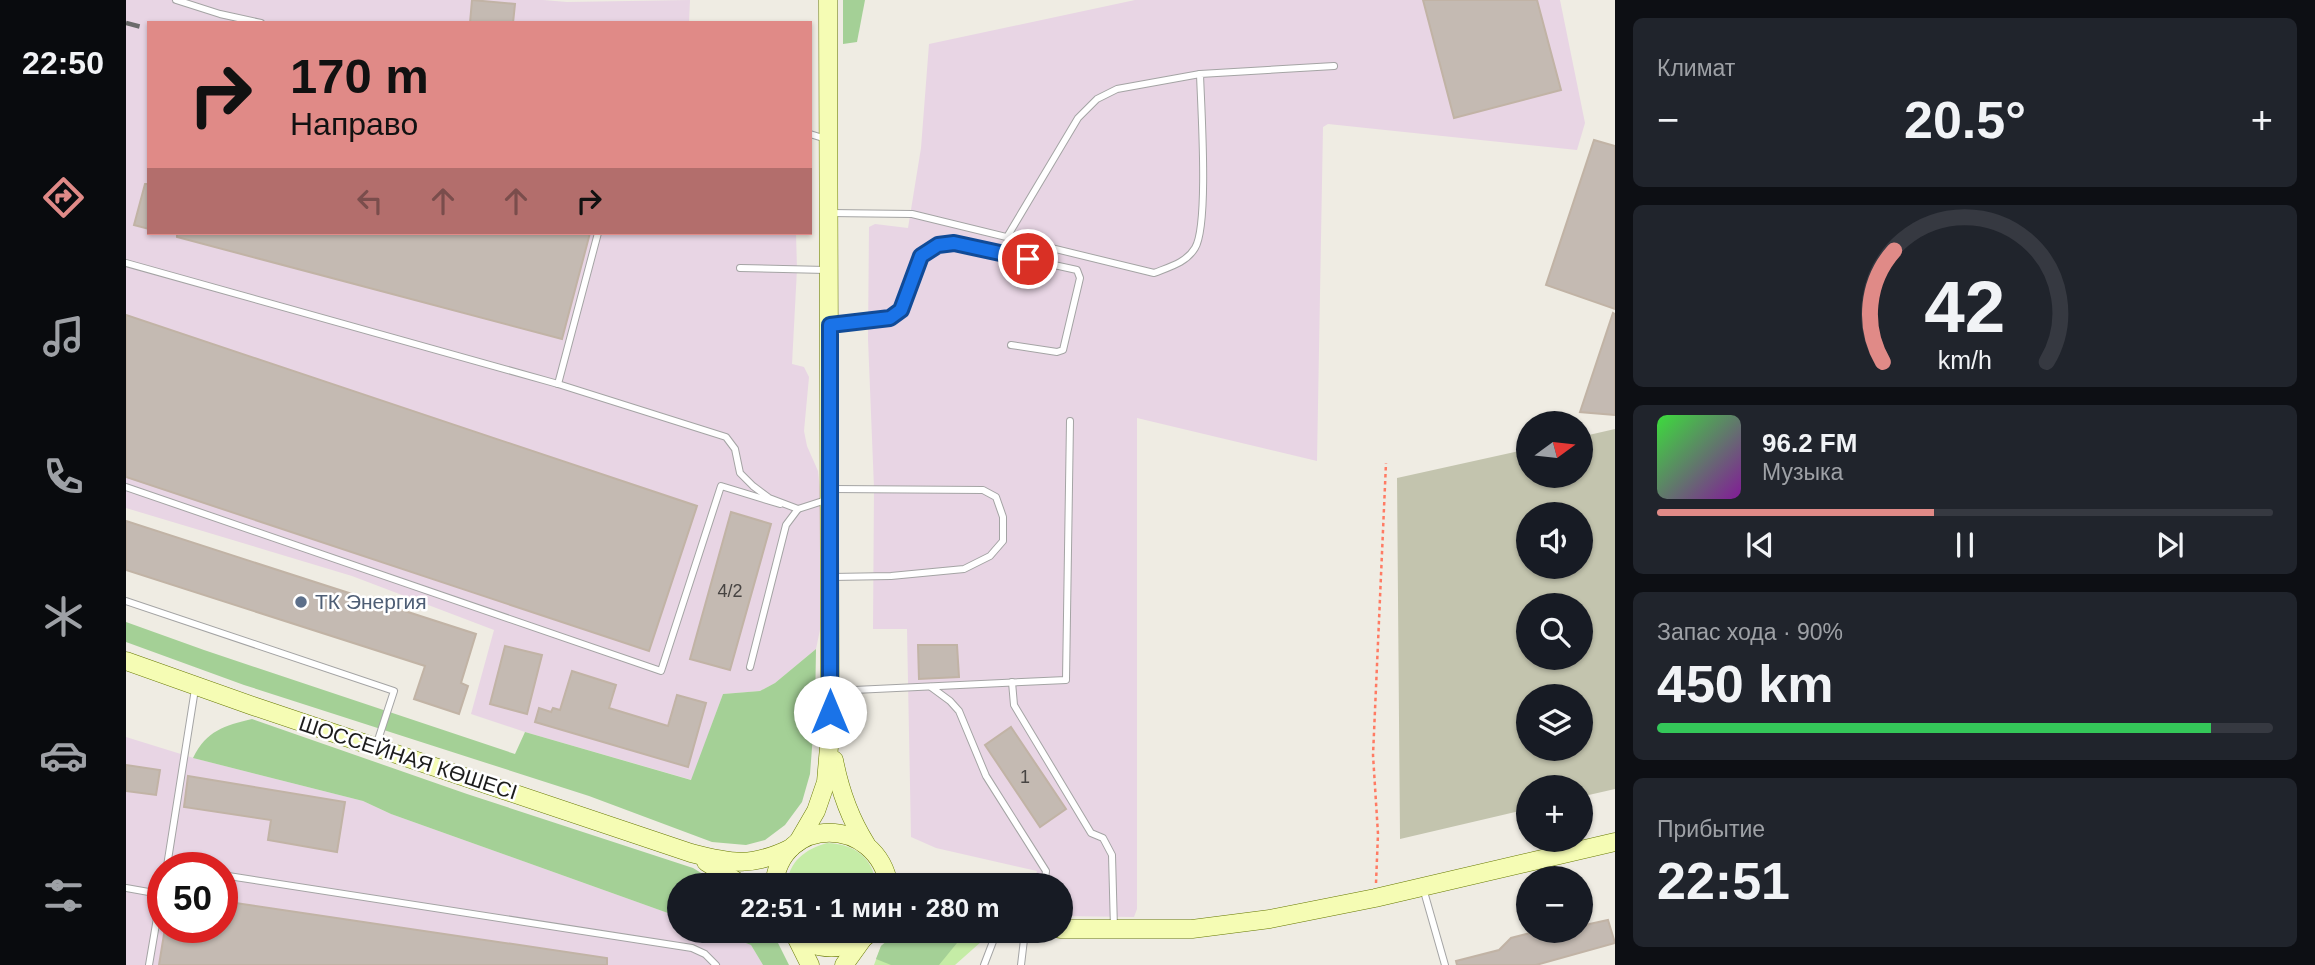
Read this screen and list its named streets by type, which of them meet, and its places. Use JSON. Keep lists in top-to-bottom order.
{
  "streets": {
    "main road": ["ШОССЕЙНАЯ КӨШЕСІ"]
  },
  "places": ["ТК Энергия"],
  "house_numbers": ["4/2", "1"],
  "north": "right",
  "page": {
    "tabs": "22:50",
    "tile": [
      "Климат",
      ["Запас хода · 90%", "450 km"],
      ["Прибытие", "22:51"]
    ],
    "turn": ["170 m", "Направо"],
    "heat": ["−", "20.5°", "+"],
    "map_buttons": ["+", "−"],
    "song": ["96.2 FM", "Музыка"],
    "limit": "50",
    "trip": "22:51 · 1 мин · 280 m",
    "gauge": ["42", "km/h"]
  }
}
